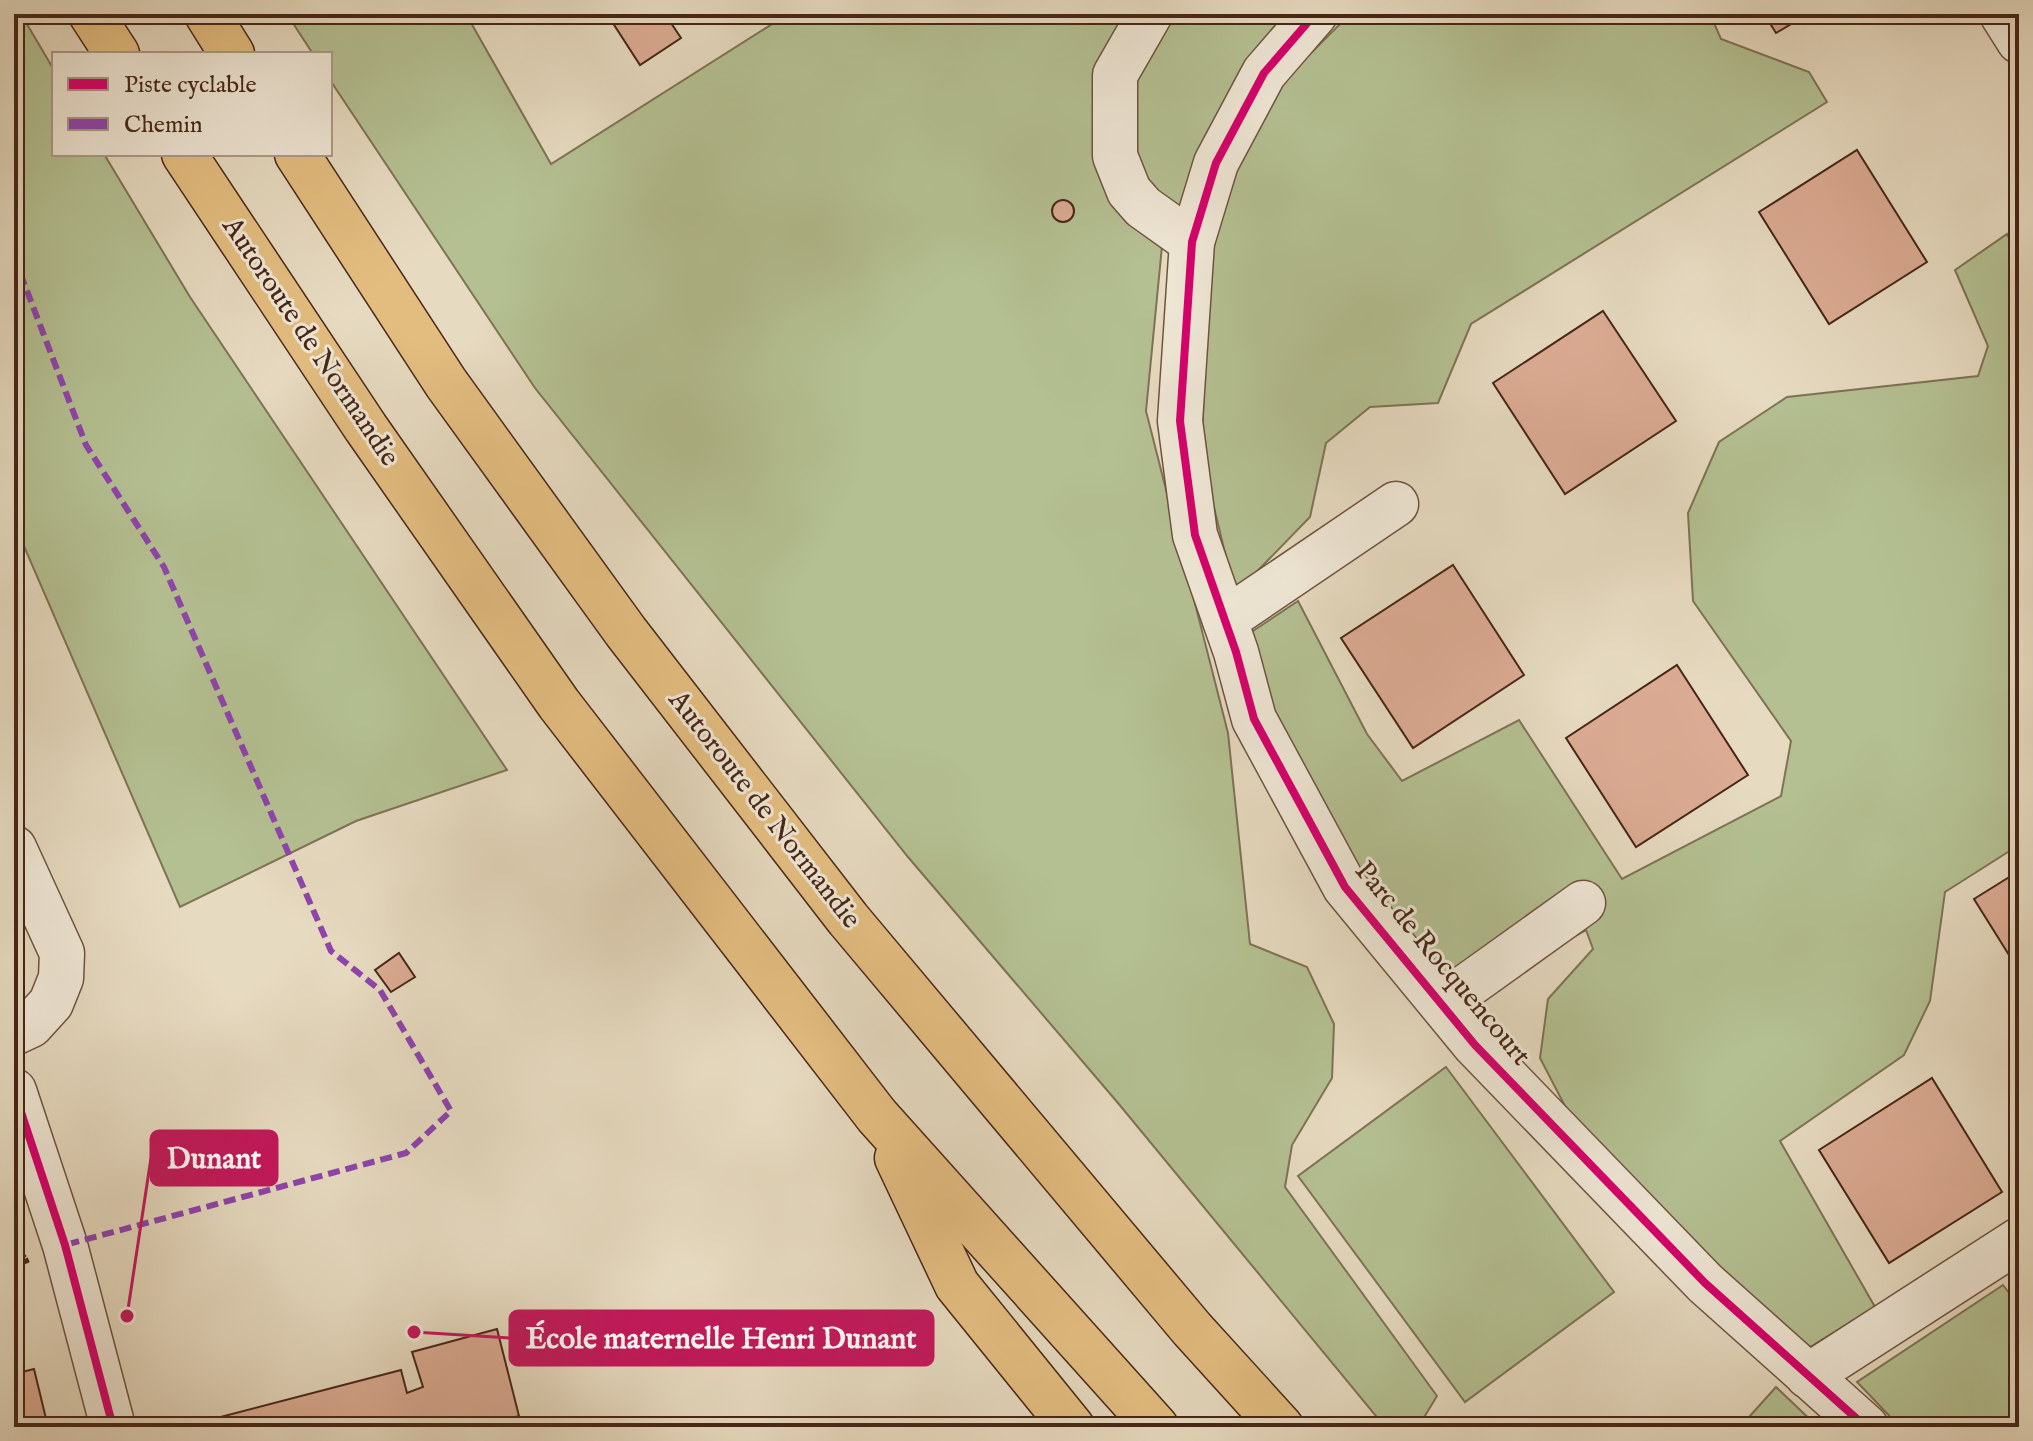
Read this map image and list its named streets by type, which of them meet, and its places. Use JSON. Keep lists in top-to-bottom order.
{
  "streets": {
    "highway": ["Autoroute de Normandie"],
    "street": ["Parc de Rocquencourt"]
  },
  "places": ["Dunant", "École maternelle Henri Dunant"],
  "legend": ["Piste cyclable", "Chemin"]
}
